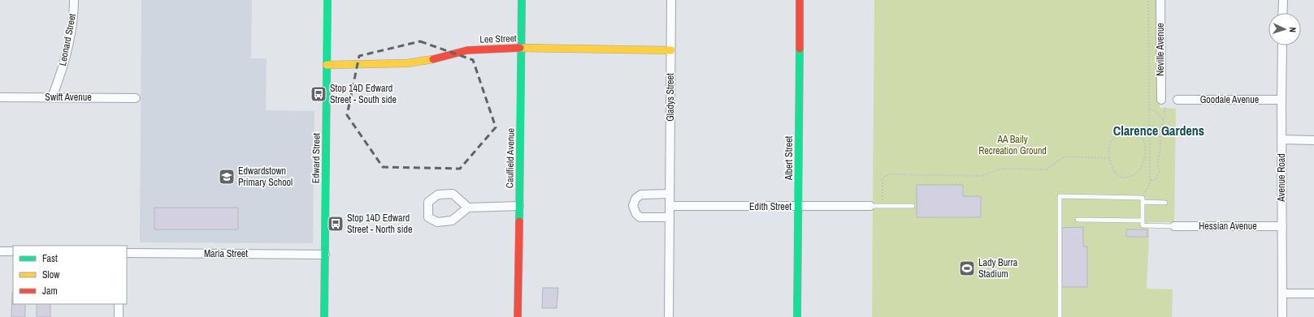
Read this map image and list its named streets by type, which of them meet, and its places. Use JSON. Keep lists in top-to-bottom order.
{
  "streets": {
    "street": [
      "Lee Street",
      "Leonard Street",
      "Neville Avenue",
      "Swift Avenue",
      "Gladys Street",
      "Goodale Avenue",
      "Edward Street",
      "Caulfield Avenue",
      "Albert Street",
      "Avenue Road",
      "Edith Street",
      "Hessian Avenue",
      "Maria Street"
    ]
  },
  "crossings": [
    ["Lee Street", "Gladys Street"],
    ["Lee Street", "Edward Street"],
    ["Lee Street", "Caulfield Avenue"],
    ["Leonard Street", "Swift Avenue"],
    ["Gladys Street", "Edith Street"],
    ["Goodale Avenue", "Avenue Road"],
    ["Edward Street", "Maria Street"],
    ["Albert Street", "Edith Street"],
    ["Avenue Road", "Hessian Avenue"]
  ],
  "districts": ["Clarence Gardens"],
  "parks": ["AA Baily Recreation Ground"],
  "places": {
    "bus stop": ["Stop 14D Edward Street - South side", "Stop 14D Edward Street - North side"],
    "school or university": ["Edwardstown Primary School"],
    "sports": ["Lady Burra Stadium"]
  },
  "legend": ["Fast", "Slow", "Jam"],
  "north": "right"
}
